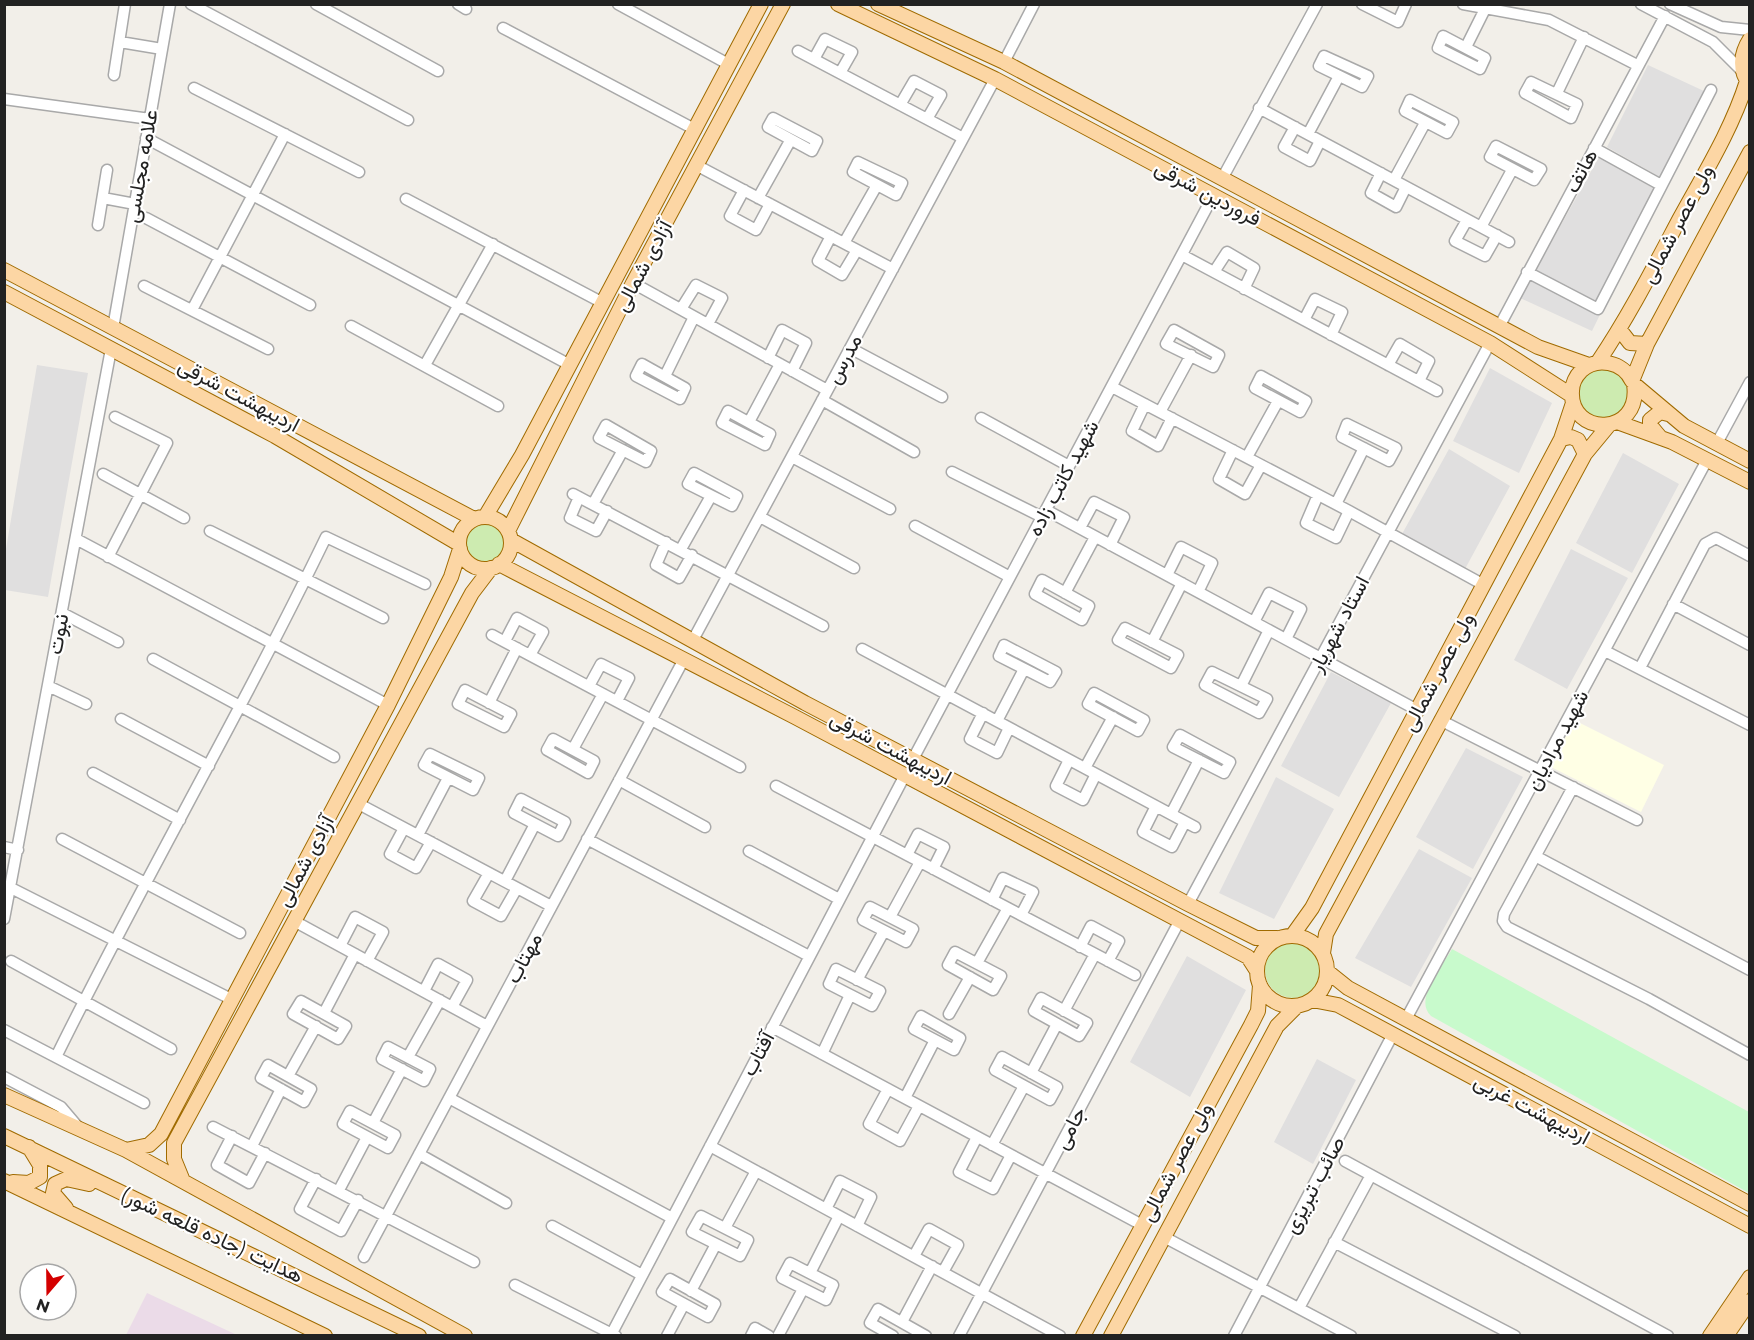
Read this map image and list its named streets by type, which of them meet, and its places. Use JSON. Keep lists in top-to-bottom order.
{
  "streets": {
    "main road": [
      "فروردین شرقی",
      "ولی عصر شمالی",
      "آزادی شمالی",
      "اردیبهشت شرقی",
      "اردیبهشت غربی",
      "هدایت (جاده قلعه شور)"
    ],
    "street": [
      "علامه مجلسی",
      "هاتف",
      "مدرس",
      "شهید کاتب زاده",
      "استاد شهریار",
      "نبوت",
      "شهید مرادیان",
      "مهتاب",
      "آفتاب",
      "جامی",
      "صائب تبریزی"
    ]
  },
  "crossings": [
    ["علامه مجلسی", "اردیبهشت شرقی"],
    ["هاتف", "فروردین شرقی"],
    ["فروردین شرقی", "ولی عصر شمالی"],
    ["فروردین شرقی", "مدرس"],
    ["فروردین شرقی", "شهید کاتب زاده"],
    ["فروردین شرقی", "استاد شهریار"],
    ["ولی عصر شمالی", "اردیبهشت شرقی"],
    ["ولی عصر شمالی", "اردیبهشت غربی"],
    ["آزادی شمالی", "اردیبهشت شرقی"],
    ["مدرس", "اردیبهشت شرقی"],
    ["اردیبهشت شرقی", "شهید کاتب زاده"],
    ["اردیبهشت شرقی", "استاد شهریار"],
    ["اردیبهشت شرقی", "نبوت"],
    ["اردیبهشت شرقی", "مهتاب"],
    ["اردیبهشت شرقی", "آفتاب"],
    ["اردیبهشت شرقی", "اردیبهشت غربی"],
    ["اردیبهشت شرقی", "جامی"],
    ["شهید مرادیان", "اردیبهشت غربی"],
    ["اردیبهشت غربی", "صائب تبریزی"]
  ],
  "north": "bottom"
}
